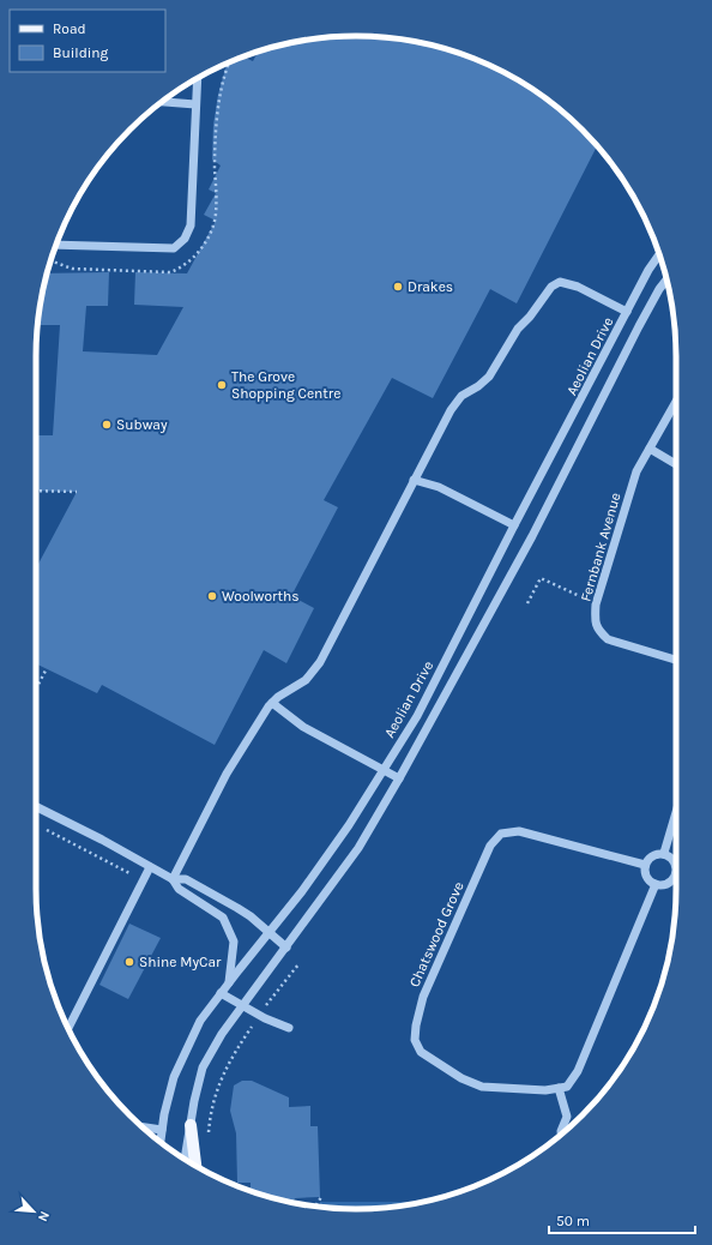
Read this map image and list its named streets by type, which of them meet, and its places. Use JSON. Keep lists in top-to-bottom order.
{
  "streets": {
    "street": ["Aeolian Drive", "Fernbank Avenue", "Chatswood Grove"]
  },
  "places": [
    "Drakes",
    "The Grove Shopping Centre",
    "Subway",
    "Woolworths",
    "Shine MyCar"
  ],
  "legend": ["Road", "Building"],
  "scale_bar": "50 m",
  "north": "bottom right"
}
